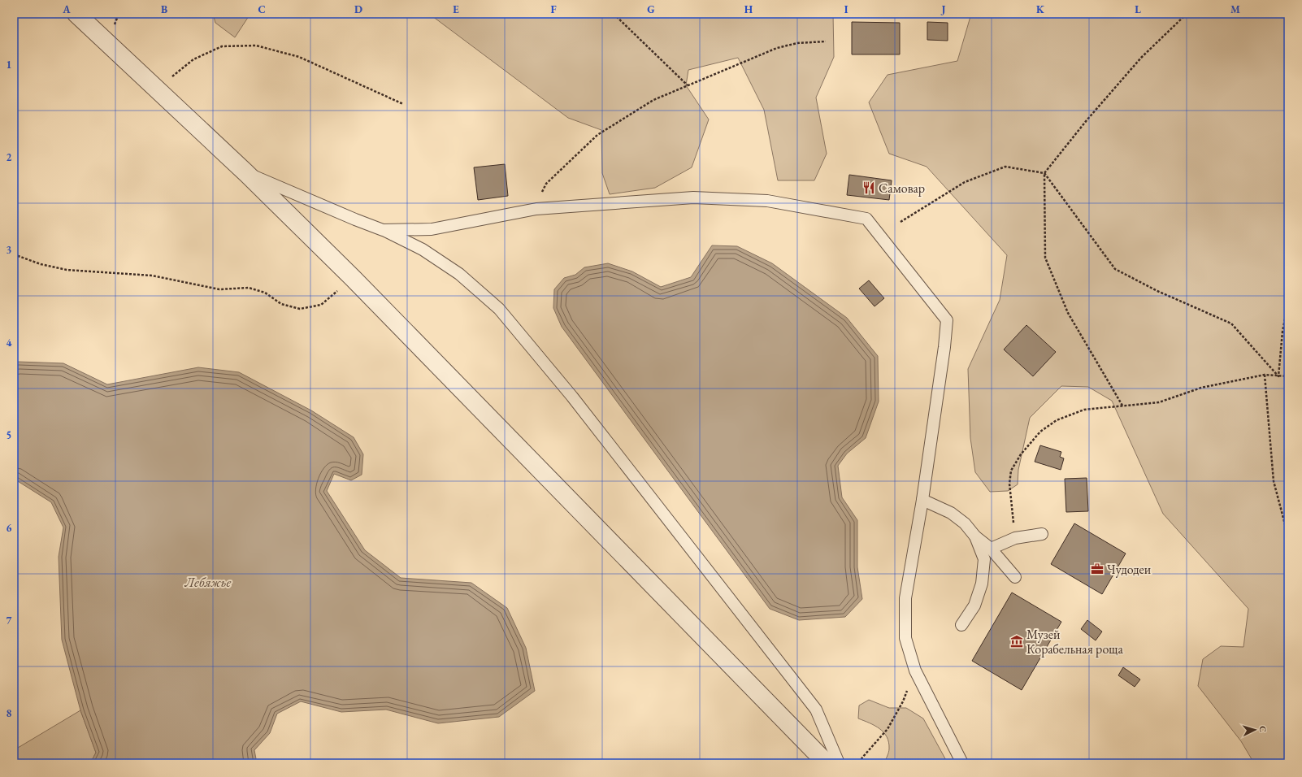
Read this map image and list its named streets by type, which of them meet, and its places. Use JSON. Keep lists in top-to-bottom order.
{
  "water": ["Лебяжье"],
  "places": {
    "restaurant": ["Самовар"],
    "office": ["Чудодеи"],
    "museum": ["Музей Корабельная роща"]
  },
  "north": "right",
  "grid": {
    "columns": [
      "A",
      "B",
      "C",
      "D",
      "E",
      "F",
      "G",
      "H",
      "I",
      "J",
      "K",
      "L",
      "M"
    ],
    "rows": [
      "1",
      "2",
      "3",
      "4",
      "5",
      "6",
      "7",
      "8"
    ]
  }
}
